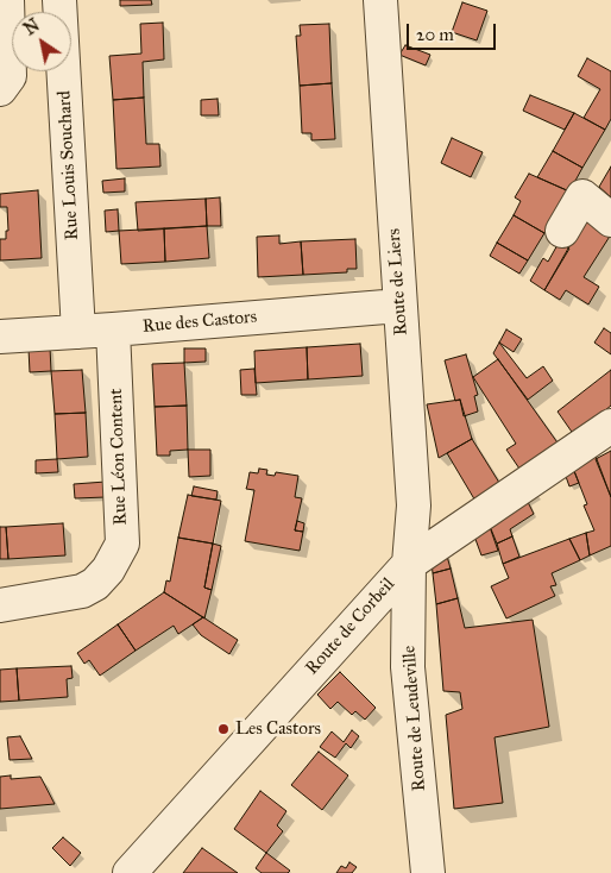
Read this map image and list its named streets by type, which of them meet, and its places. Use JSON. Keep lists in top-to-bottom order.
{
  "streets": {
    "street": [
      "Rue Louis Souchard",
      "Route de Liers",
      "Rue des Castors",
      "Rue Léon Content",
      "Route de Corbeil",
      "Route de Leudeville"
    ]
  },
  "crossings": [
    ["Rue Louis Souchard", "Rue des Castors"],
    ["Route de Liers", "Rue des Castors"],
    ["Route de Liers", "Route de Corbeil"],
    ["Route de Liers", "Route de Leudeville"],
    ["Rue des Castors", "Rue Léon Content"],
    ["Route de Corbeil", "Route de Leudeville"]
  ],
  "places": ["Les Castors"],
  "scale_bar": "20 m",
  "north": "top left"
}
